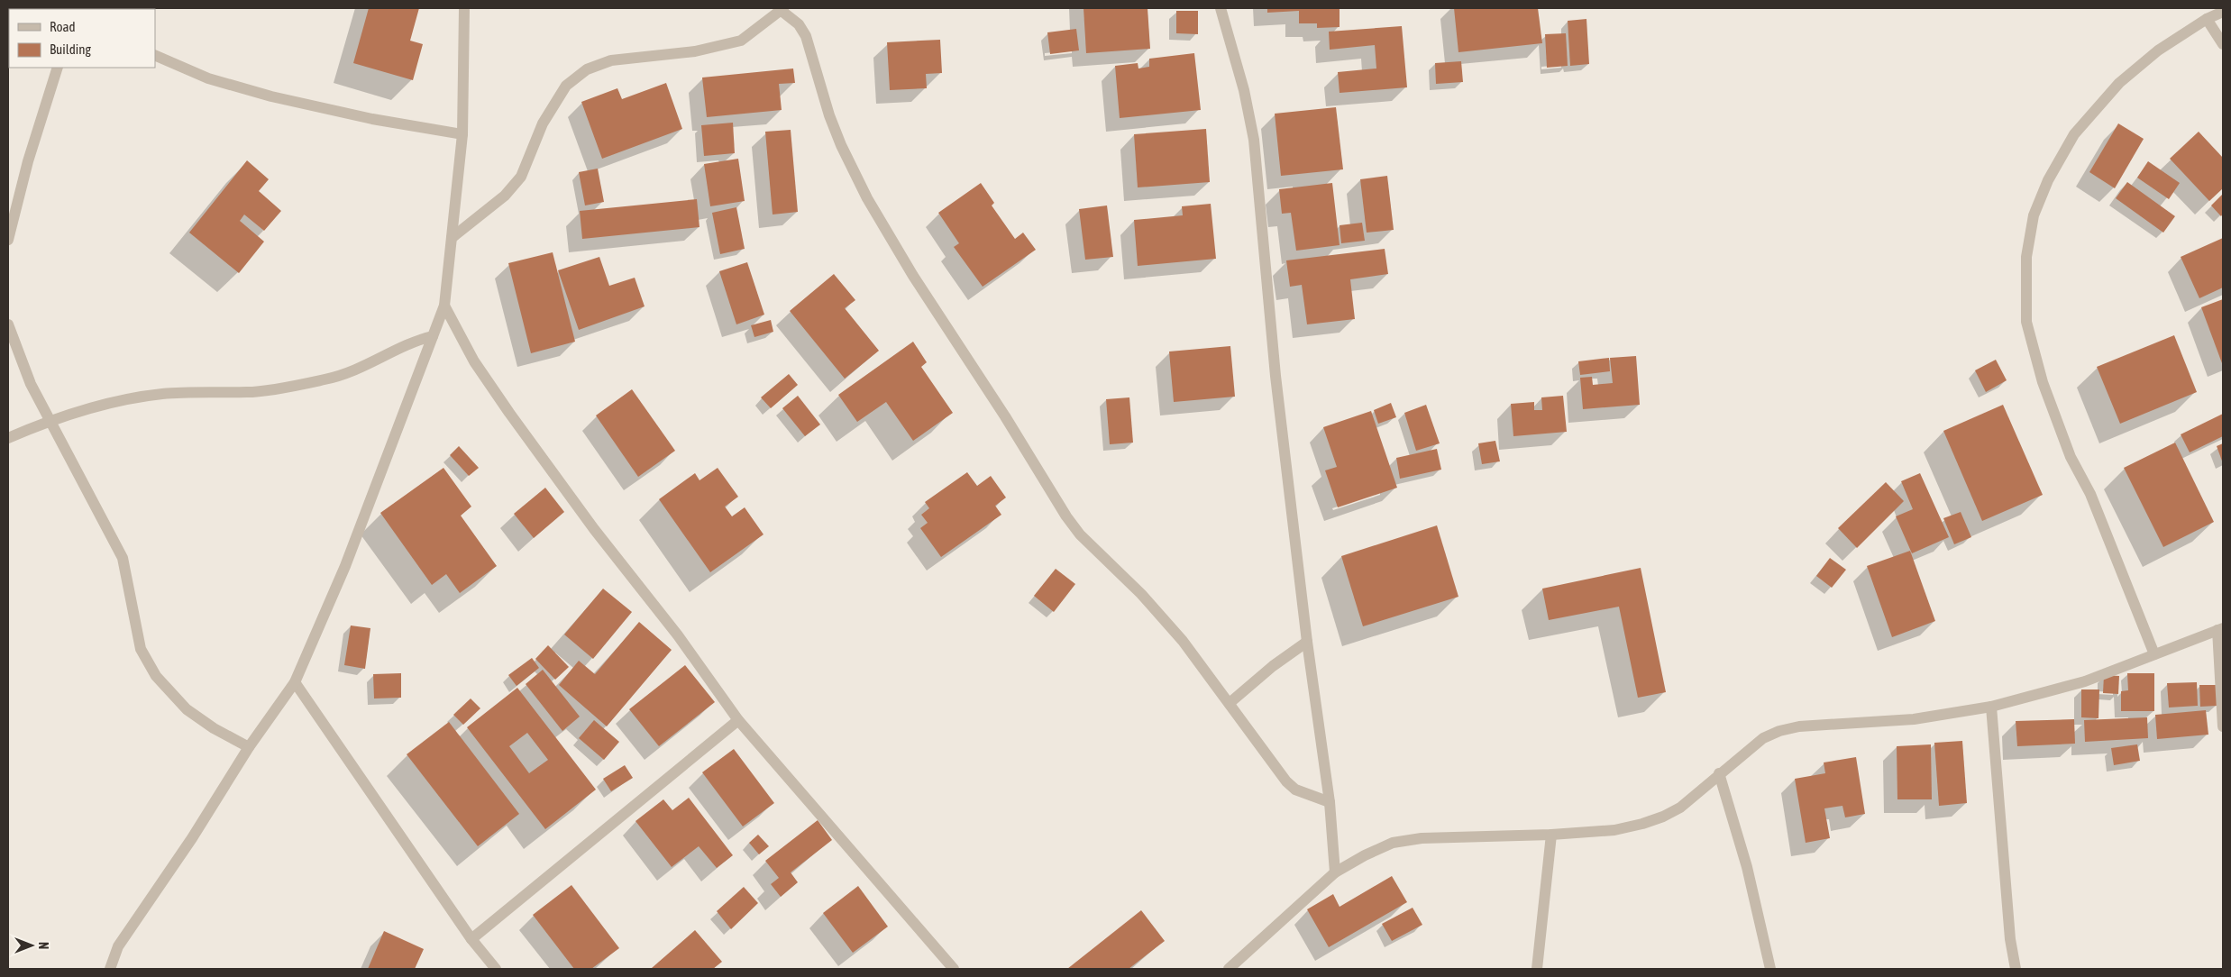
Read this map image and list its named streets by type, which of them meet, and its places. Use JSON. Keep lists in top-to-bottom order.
{
  "legend": ["Road", "Building"],
  "north": "right"
}
